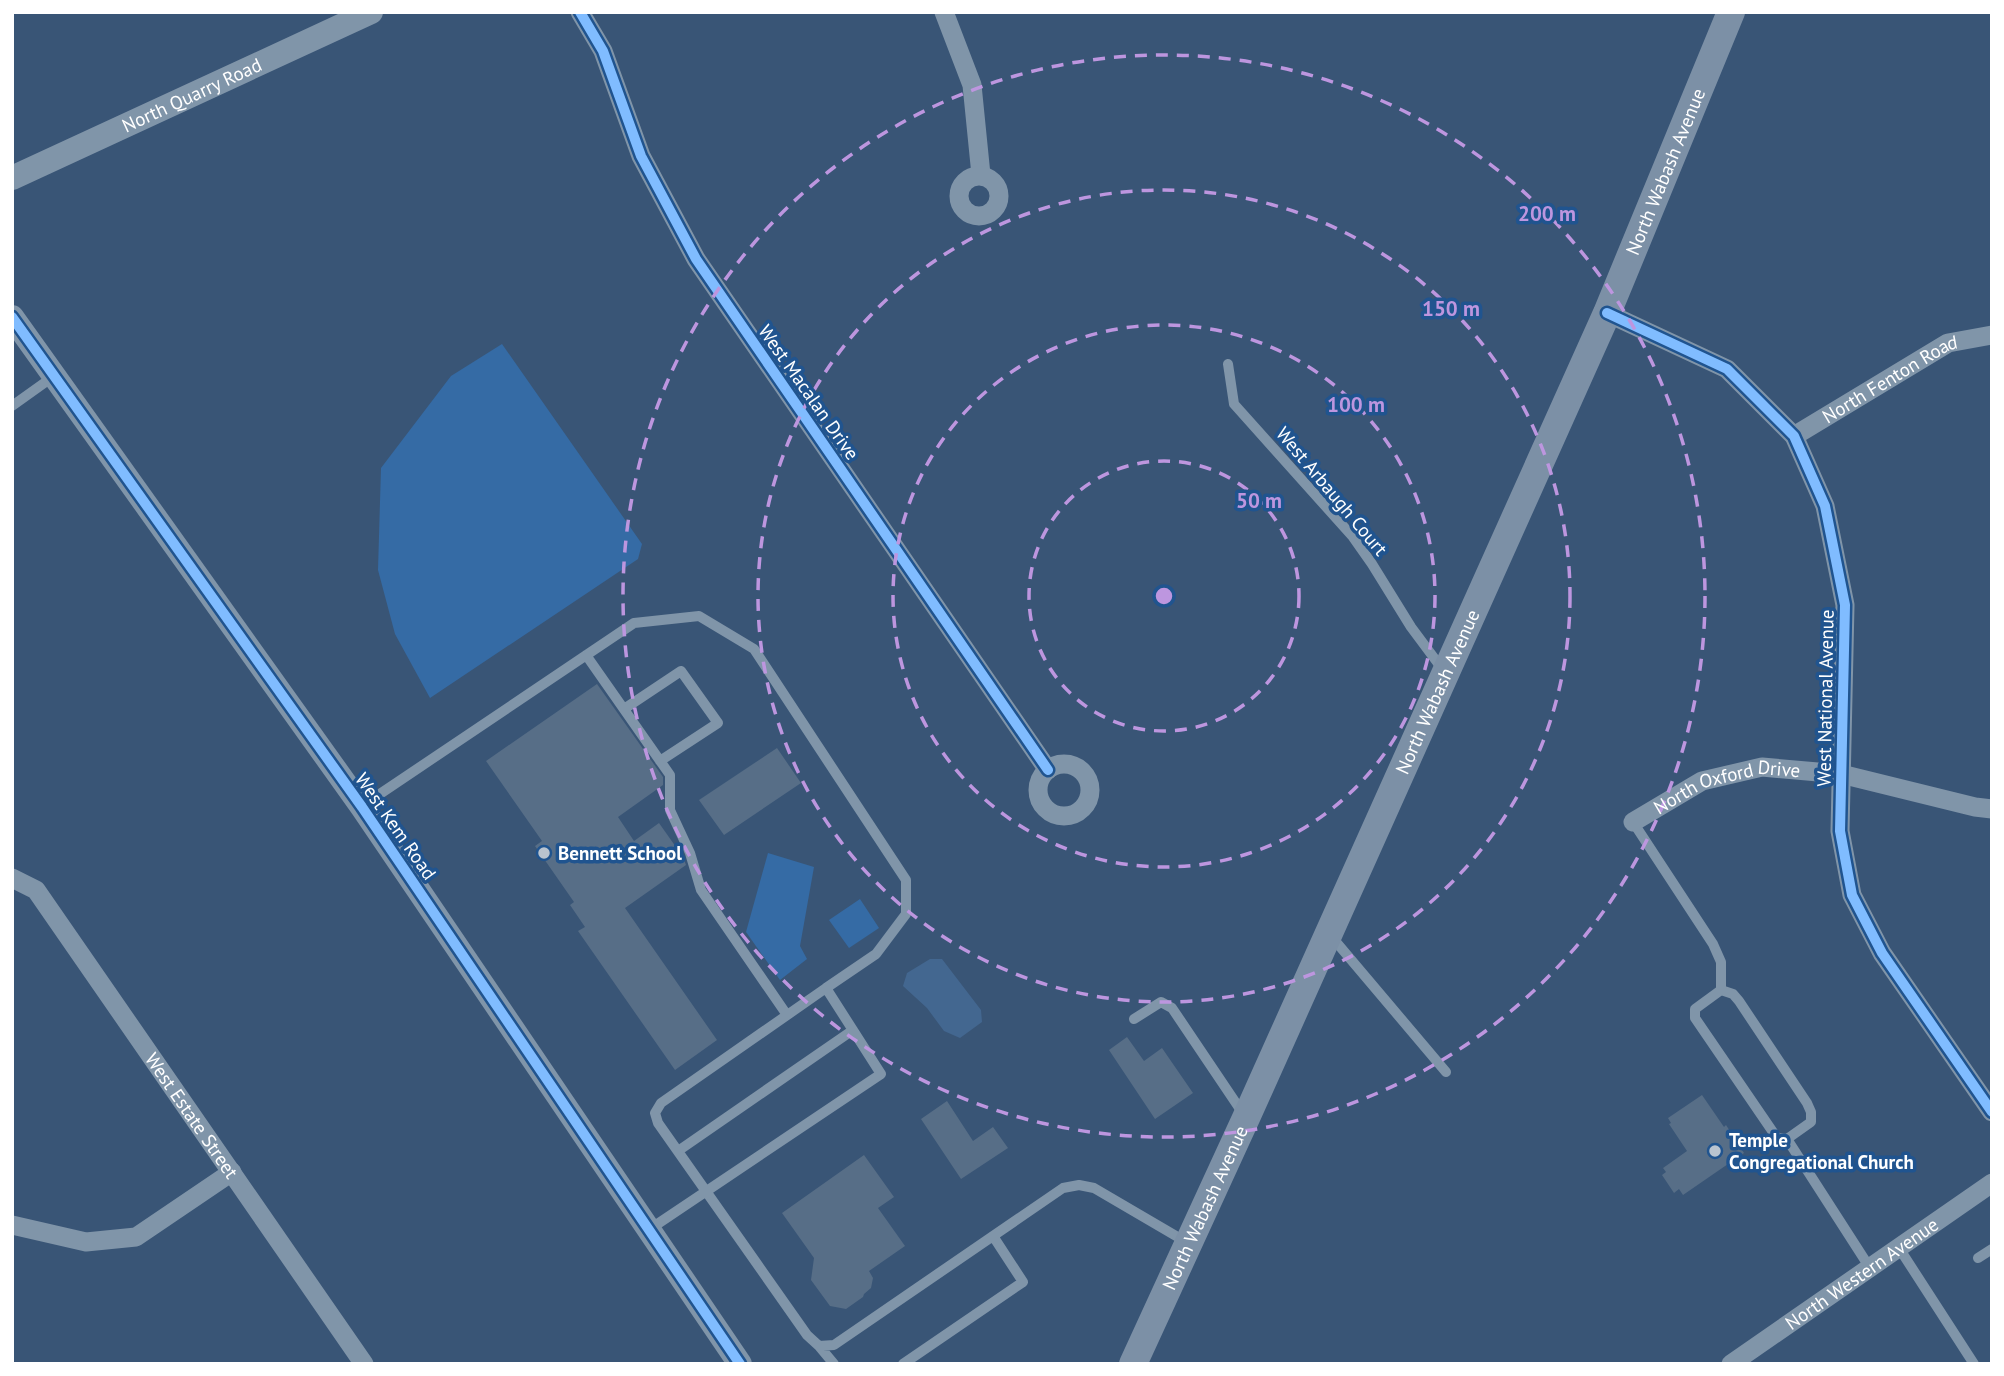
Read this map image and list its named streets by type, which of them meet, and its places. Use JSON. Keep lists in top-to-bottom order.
{
  "streets": {
    "main road": ["North Wabash Avenue"],
    "street": [
      "North Quarry Road",
      "North Fenton Road",
      "West Macalan Drive",
      "West National Avenue",
      "North Oxford Drive",
      "West Kem Road",
      "West Estate Street",
      "North Western Avenue"
    ],
    "lane": ["West Arbaugh Court"]
  },
  "crossings": [
    ["North Wabash Avenue", "West Arbaugh Court"],
    ["North Wabash Avenue", "West National Avenue"],
    ["North Fenton Road", "West National Avenue"],
    ["West National Avenue", "North Oxford Drive"]
  ],
  "places": ["Bennett School", "Temple Congregational Church"],
  "rings": [
    "200 m",
    "150 m",
    "100 m",
    "50 m"
  ]
}
